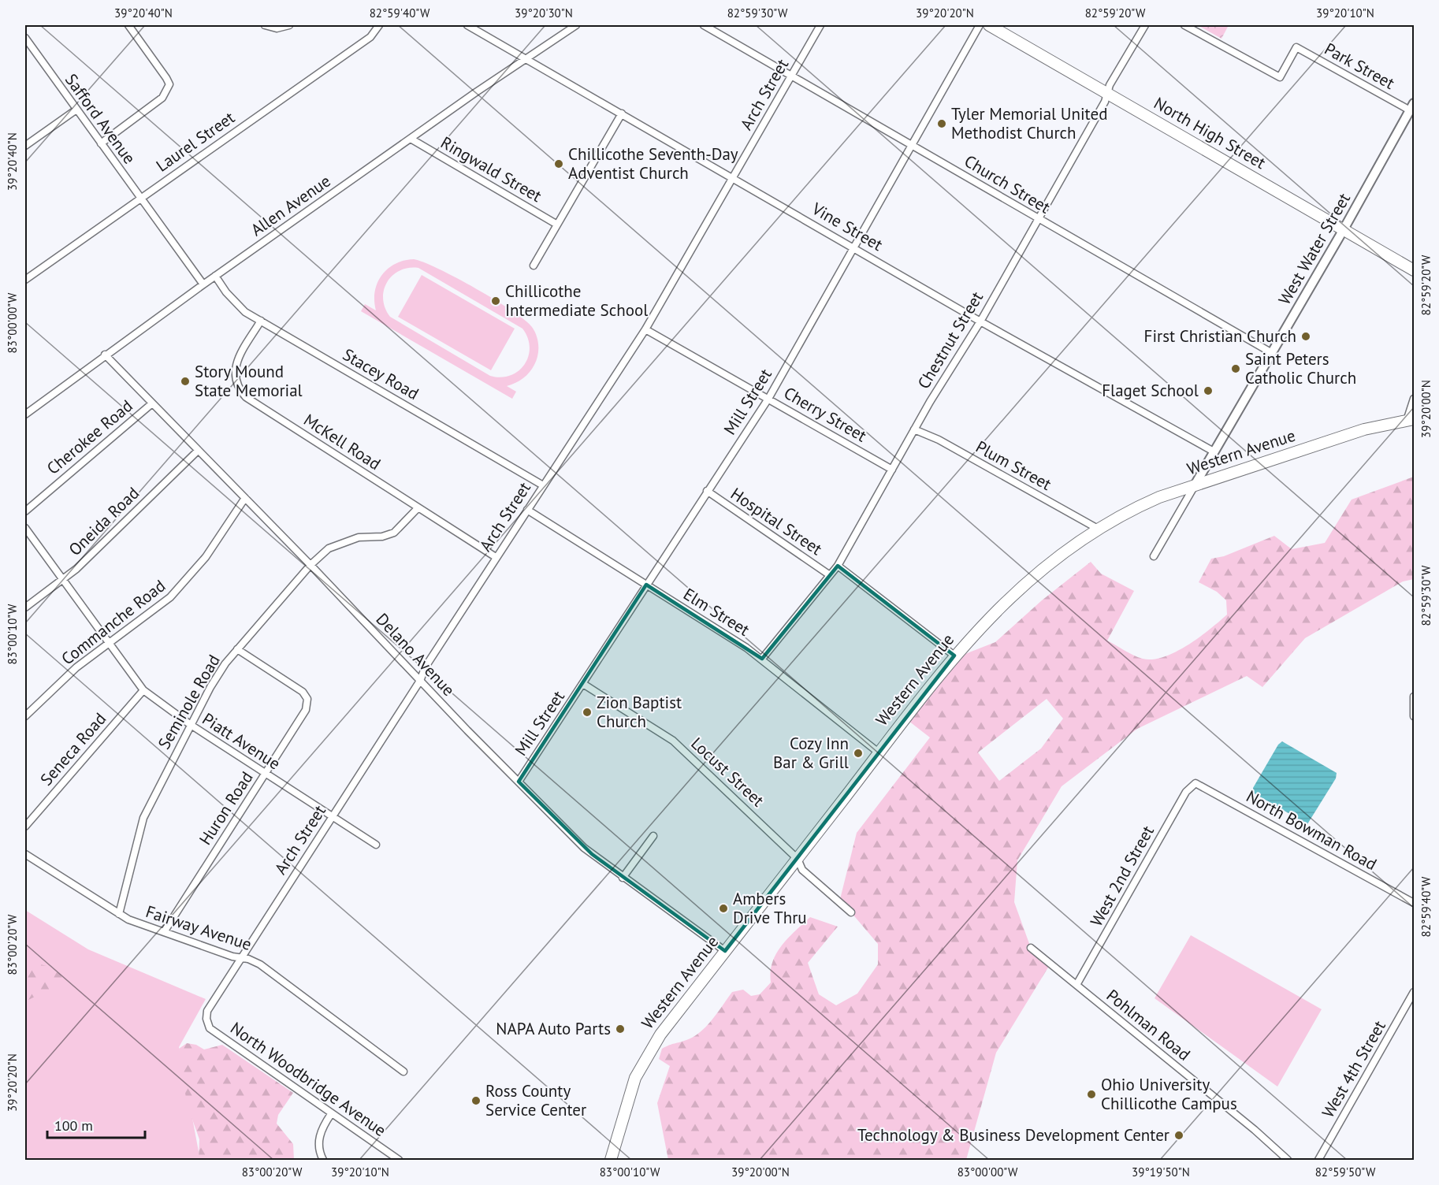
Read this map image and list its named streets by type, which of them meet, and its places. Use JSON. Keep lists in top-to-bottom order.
{
  "streets": {
    "main road": ["North High Street", "Western Avenue"],
    "street": [
      "Park Street",
      "Arch Street",
      "Safford Avenue",
      "Laurel Street",
      "Ringwald Street",
      "Church Street",
      "Allen Avenue",
      "Vine Street",
      "West Water Street",
      "Chestnut Street",
      "Stacey Road",
      "Mill Street",
      "Cherry Street",
      "Cherokee Road",
      "McKell Road",
      "Plum Street",
      "Oneida Road",
      "Hospital Street",
      "Elm Street",
      "Commanche Road",
      "Delano Avenue",
      "Seminole Road",
      "Piatt Avenue",
      "Seneca Road",
      "Locust Street",
      "Huron Road",
      "North Bowman Road",
      "West 2nd Street",
      "Fairway Avenue",
      "Pohlman Road",
      "West 4th Street",
      "North Woodbridge Avenue"
    ]
  },
  "crossings": [
    ["Park Street", "West Water Street"],
    ["Arch Street", "Church Street"],
    ["Arch Street", "Vine Street"],
    ["Arch Street", "Stacey Road"],
    ["Arch Street", "Cherry Street"],
    ["Arch Street", "McKell Road"],
    ["Arch Street", "Elm Street"],
    ["Arch Street", "Delano Avenue"],
    ["Arch Street", "Piatt Avenue"],
    ["Arch Street", "Fairway Avenue"],
    ["Arch Street", "North Woodbridge Avenue"],
    ["Safford Avenue", "Laurel Street"],
    ["Safford Avenue", "Allen Avenue"],
    ["North High Street", "West Water Street"],
    ["North High Street", "Chestnut Street"],
    ["Ringwald Street", "Allen Avenue"],
    ["Church Street", "West Water Street"],
    ["Church Street", "Chestnut Street"],
    ["Church Street", "Mill Street"],
    ["Allen Avenue", "Vine Street"],
    ["Allen Avenue", "Stacey Road"],
    ["Allen Avenue", "Delano Avenue"],
    ["Vine Street", "West Water Street"],
    ["Vine Street", "Chestnut Street"],
    ["Vine Street", "Mill Street"],
    ["West Water Street", "Western Avenue"],
    ["Chestnut Street", "Cherry Street"],
    ["Chestnut Street", "Plum Street"],
    ["Chestnut Street", "Hospital Street"],
    ["Chestnut Street", "Elm Street"],
    ["Stacey Road", "McKell Road"],
    ["Mill Street", "Cherry Street"],
    ["Mill Street", "Hospital Street"],
    ["Mill Street", "Elm Street"],
    ["Mill Street", "Delano Avenue"],
    ["Mill Street", "Locust Street"],
    ["Cherokee Road", "Delano Avenue"],
    ["McKell Road", "Seminole Road"],
    ["Western Avenue", "Plum Street"],
    ["Western Avenue", "Elm Street"],
    ["Western Avenue", "Delano Avenue"],
    ["Western Avenue", "Locust Street"],
    ["Oneida Road", "Delano Avenue"],
    ["Oneida Road", "Piatt Avenue"],
    ["Commanche Road", "Delano Avenue"],
    ["Commanche Road", "Piatt Avenue"],
    ["Delano Avenue", "Seminole Road"],
    ["Seminole Road", "Piatt Avenue"],
    ["Seminole Road", "Huron Road"],
    ["Seminole Road", "Fairway Avenue"],
    ["Piatt Avenue", "Seneca Road"],
    ["Piatt Avenue", "Huron Road"],
    ["Huron Road", "Fairway Avenue"],
    ["North Bowman Road", "West 2nd Street"],
    ["West 2nd Street", "Pohlman Road"]
  ],
  "places": [
    "Tyler Memorial United Methodist Church",
    "Chillicothe Seventh-Day Adventist Church",
    "Chillicothe Intermediate School",
    "First Christian Church",
    "Saint Peters Catholic Church",
    "Story Mound State Memorial",
    "Flaget School",
    "Zion Baptist Church",
    "Cozy Inn Bar & Grill",
    "Ambers Drive Thru",
    "NAPA Auto Parts",
    "Ohio University Chillicothe Campus",
    "Ross County Service Center",
    "Technology & Business Development Center"
  ],
  "scale_bar": "100 m",
  "coordinates": [
    "39°20'40\"N",
    "82°59'40\"W",
    "39°20'30\"N",
    "82°59'30\"W",
    "39°20'20\"N",
    "82°59'20\"W",
    "39°20'10\"N",
    "83°00'00\"W",
    "39°20'00\"N",
    "83°00'10\"W",
    "83°00'20\"W",
    "39°19'50\"N",
    "82°59'50\"W"
  ]
}
